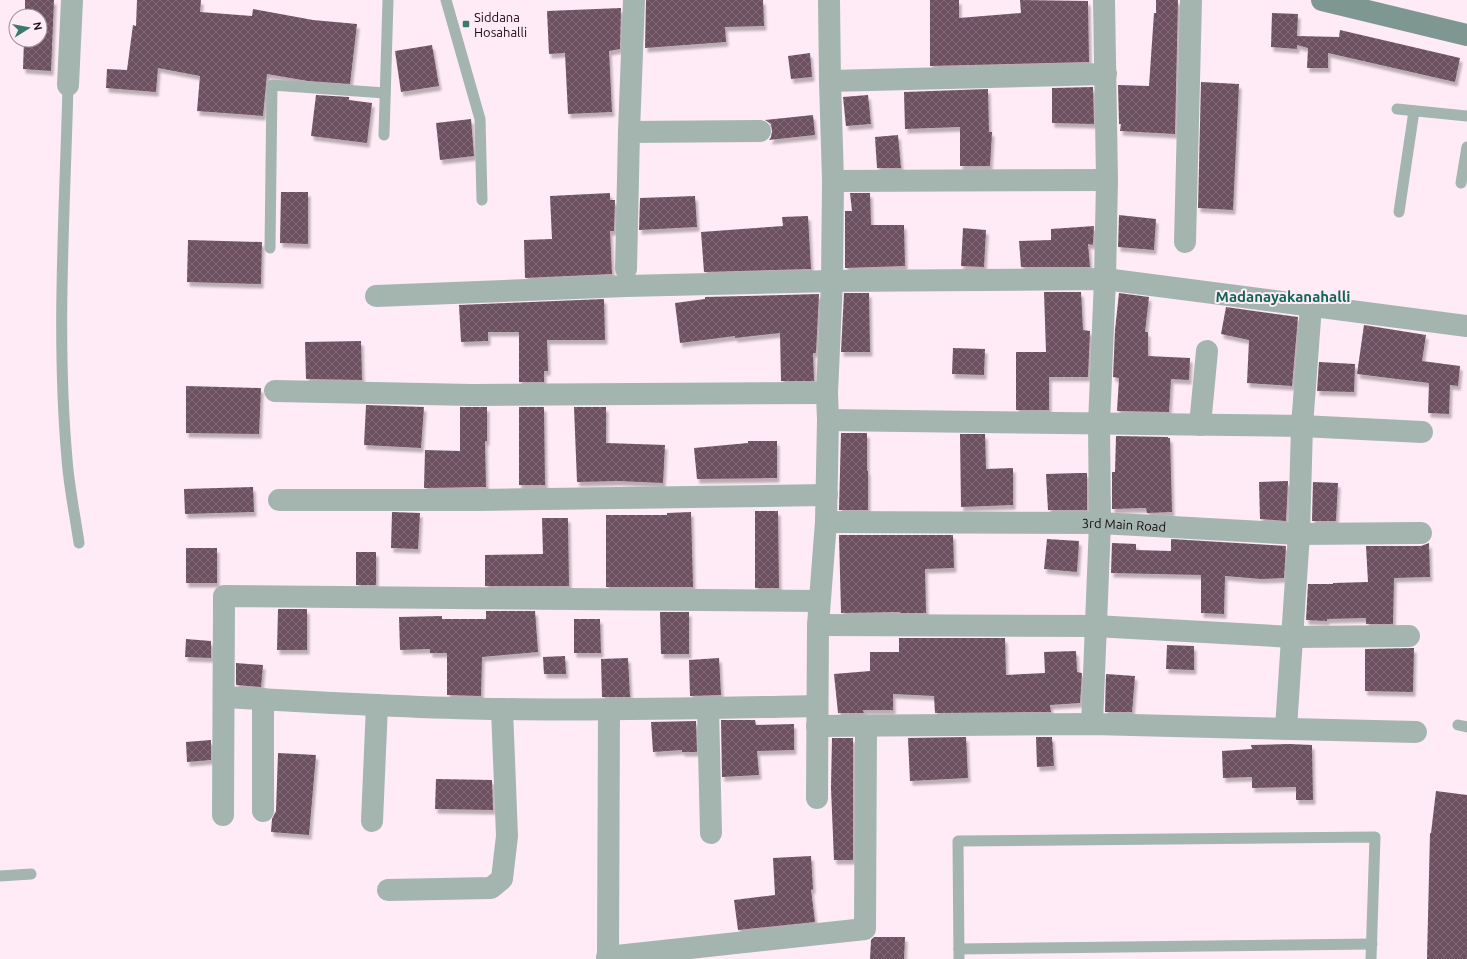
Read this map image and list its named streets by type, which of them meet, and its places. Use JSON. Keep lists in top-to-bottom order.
{
  "streets": {
    "street": ["3rd Main Road"]
  },
  "districts": ["Madanayakanahalli"],
  "places": {
    "transit": ["Siddana Hosahalli"]
  },
  "north": "right"
}
